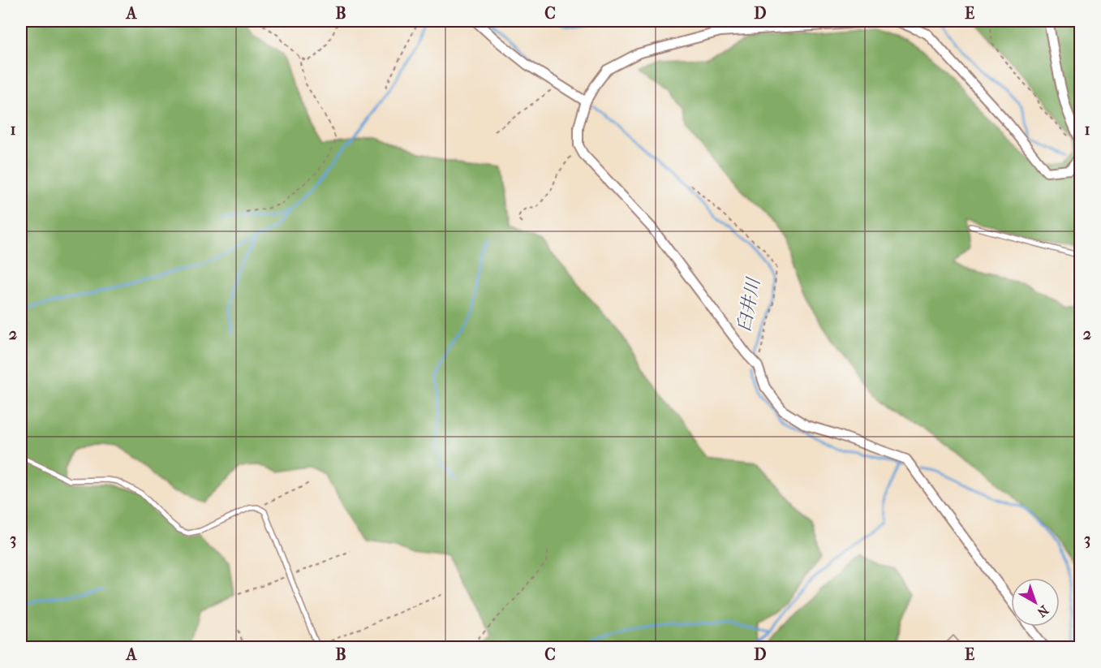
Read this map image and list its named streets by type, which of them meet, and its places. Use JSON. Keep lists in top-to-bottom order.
{
  "water": ["臼井川"],
  "north": "bottom right",
  "grid": {
    "columns": [
      "A",
      "B",
      "C",
      "D",
      "E"
    ],
    "rows": ["1", "2", "3"]
  }
}
